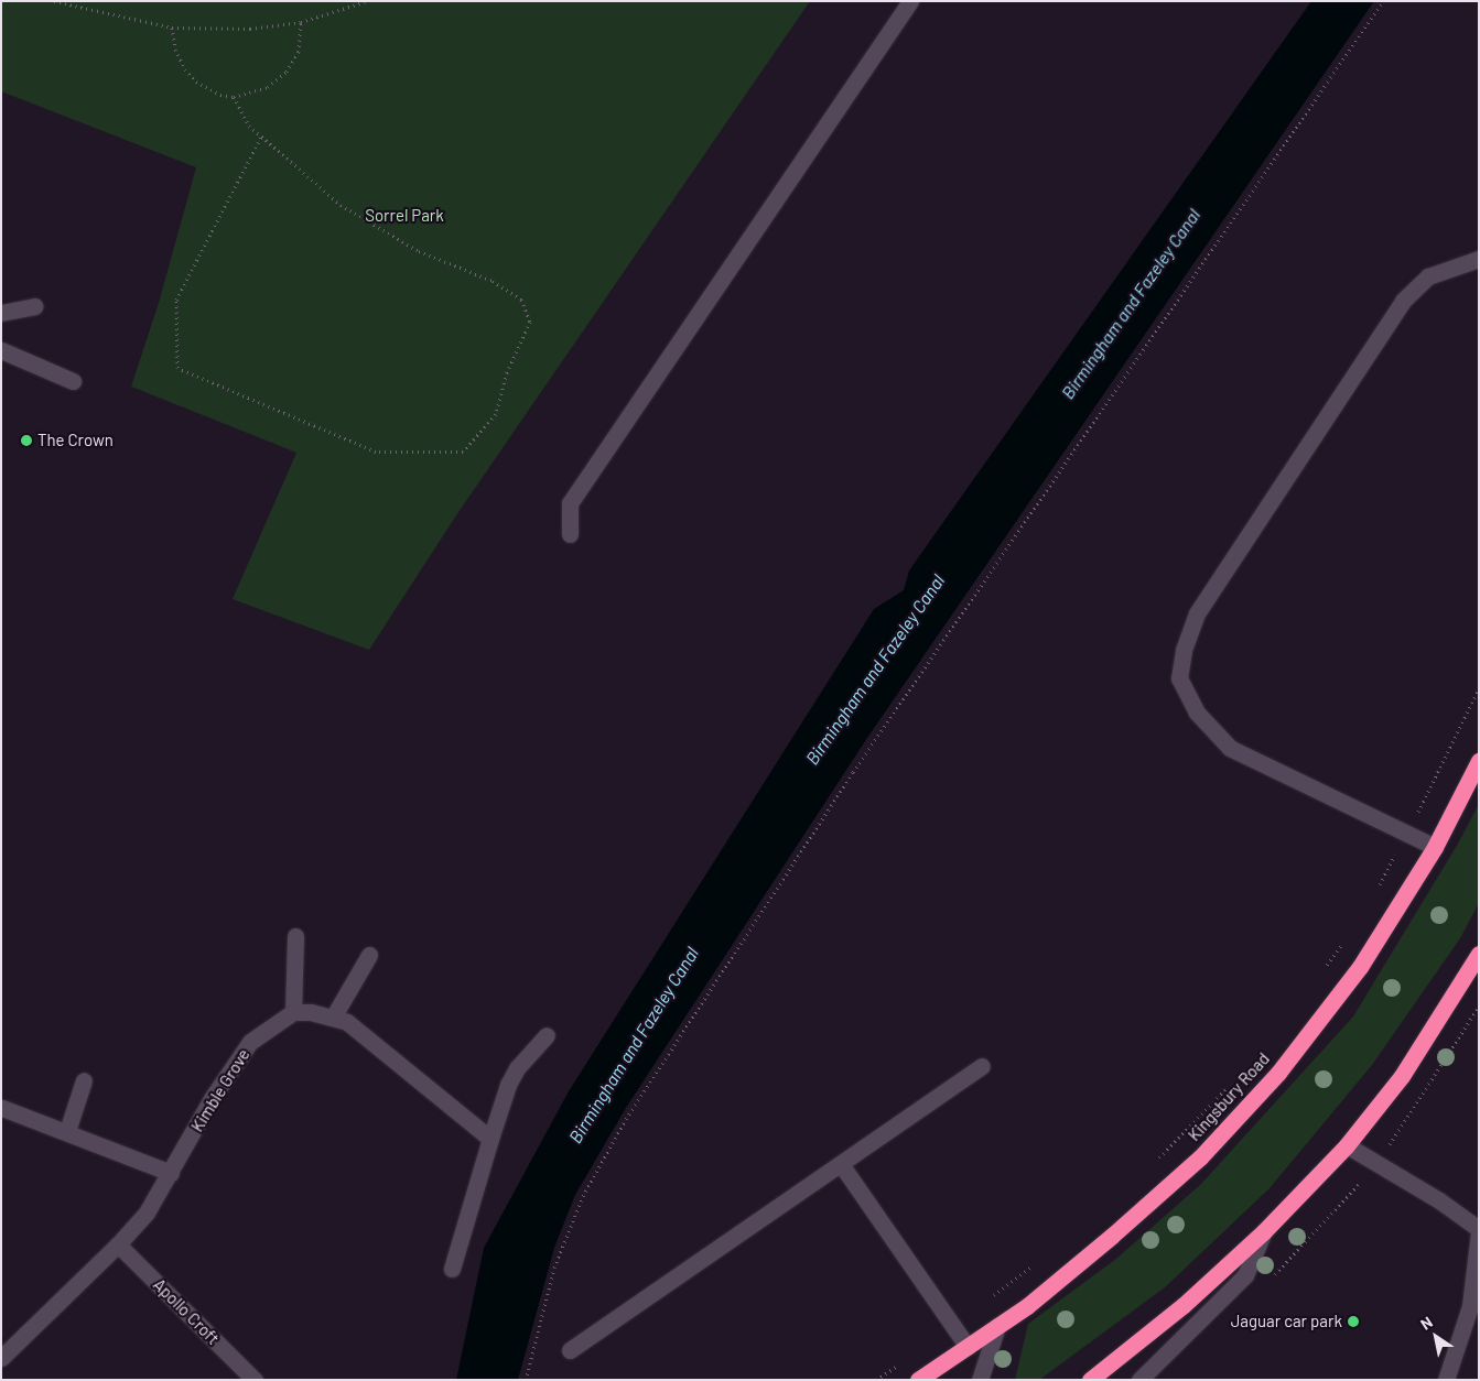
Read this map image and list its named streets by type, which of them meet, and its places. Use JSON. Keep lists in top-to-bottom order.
{
  "streets": {
    "highway": ["Kingsbury Road"],
    "street": ["Kimble Grove", "Apollo Croft"]
  },
  "crossings": [
    ["Kimble Grove", "Apollo Croft"]
  ],
  "water": ["Birmingham and Fazeley Canal"],
  "parks": ["Sorrel Park"],
  "places": ["The Crown", "Jaguar car park"],
  "north": "top left"
}
